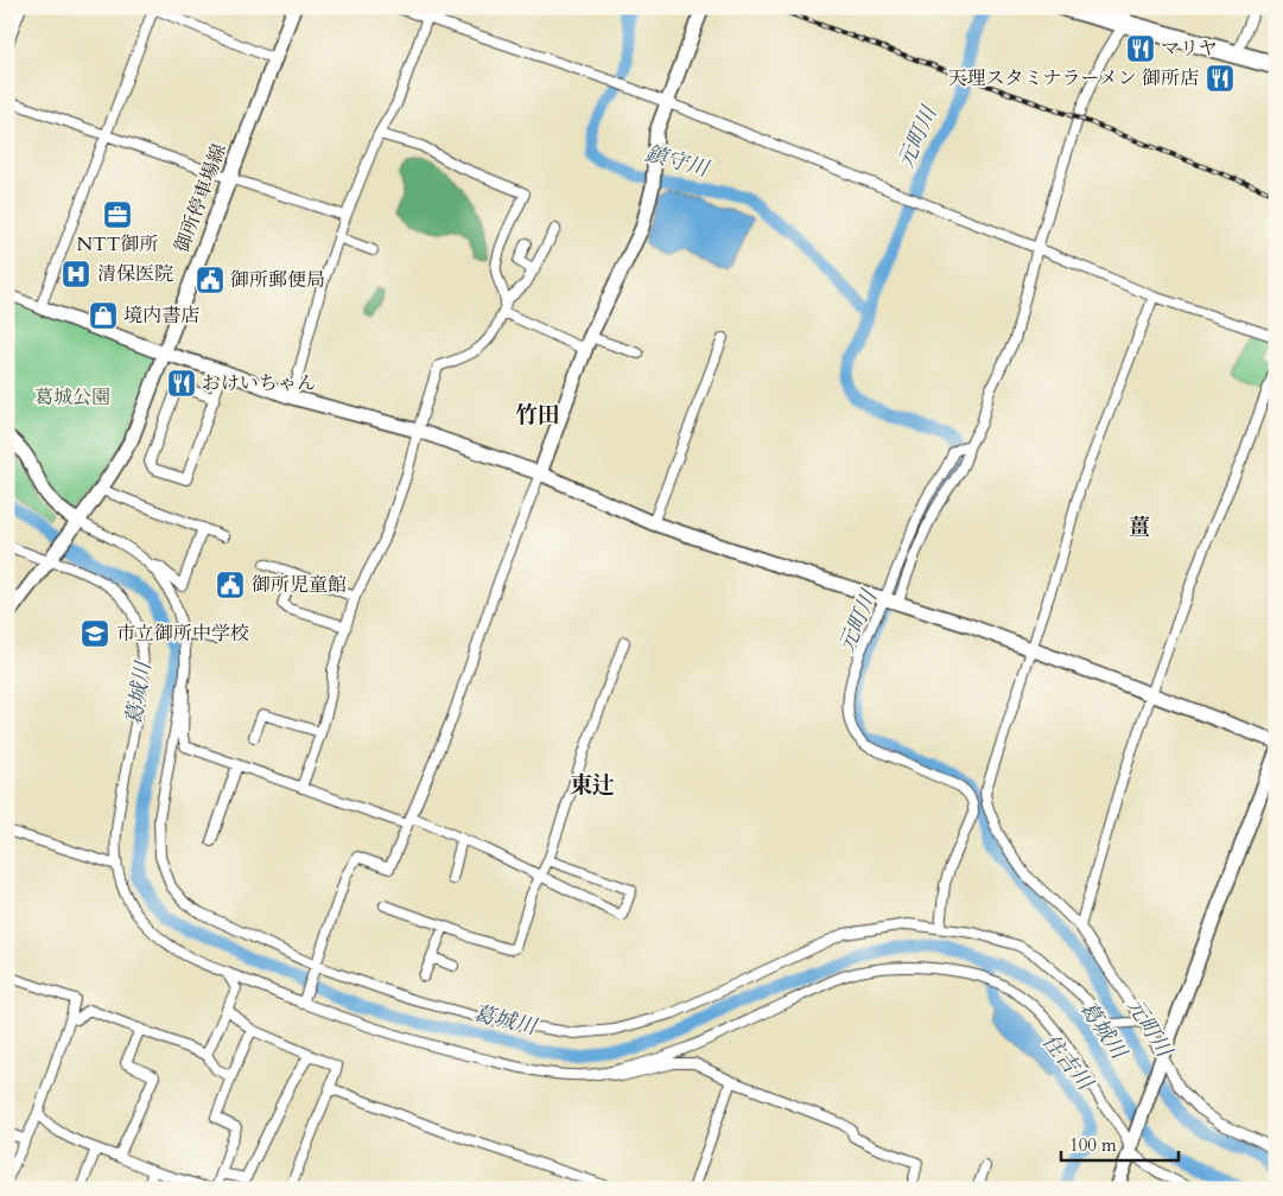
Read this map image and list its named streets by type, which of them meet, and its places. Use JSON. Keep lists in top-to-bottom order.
{
  "streets": {
    "street": ["御所停車場線"]
  },
  "districts": ["竹田", "薑", "東辻"],
  "water": [
    "元町川",
    "鎮守川",
    "葛城川",
    "住吉川"
  ],
  "parks": ["葛城公園"],
  "places": {
    "restaurant": ["マリヤ", "天理スタミナラーメン 御所店", "おけいちゃん"],
    "office": ["NTT御所"],
    "hospital": ["清保医院"],
    "public building": ["御所郵便局", "御所児童館"],
    "shop": ["境内書店"],
    "school or university": ["市立御所中学校"]
  },
  "scale_bar": "100 m"
}
